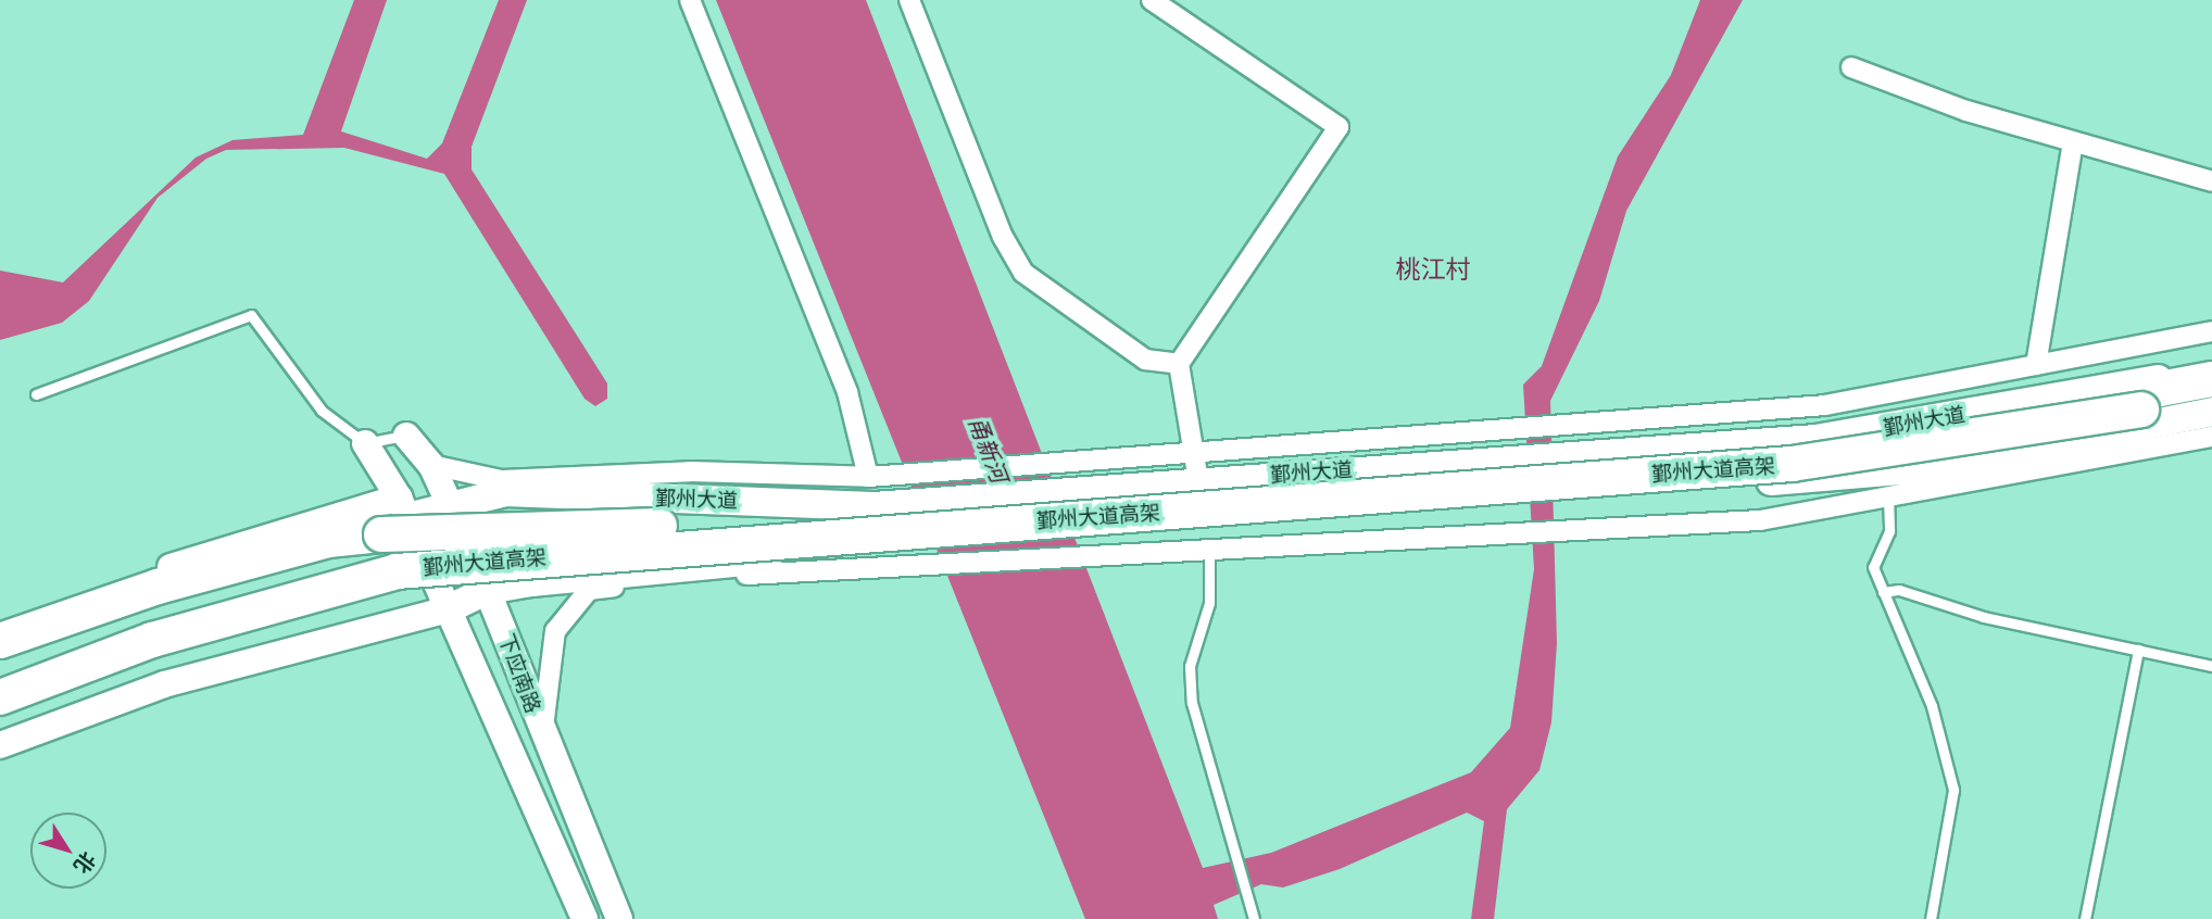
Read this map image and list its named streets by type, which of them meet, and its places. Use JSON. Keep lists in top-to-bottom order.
{
  "streets": {
    "highway": ["鄞州大道高架"],
    "main road": ["鄞州大道", "下应南路"]
  },
  "crossings": [
    ["鄞州大道", "下应南路"]
  ],
  "districts": ["桃江村"],
  "water": ["甬新河"],
  "north": "bottom right"
}
